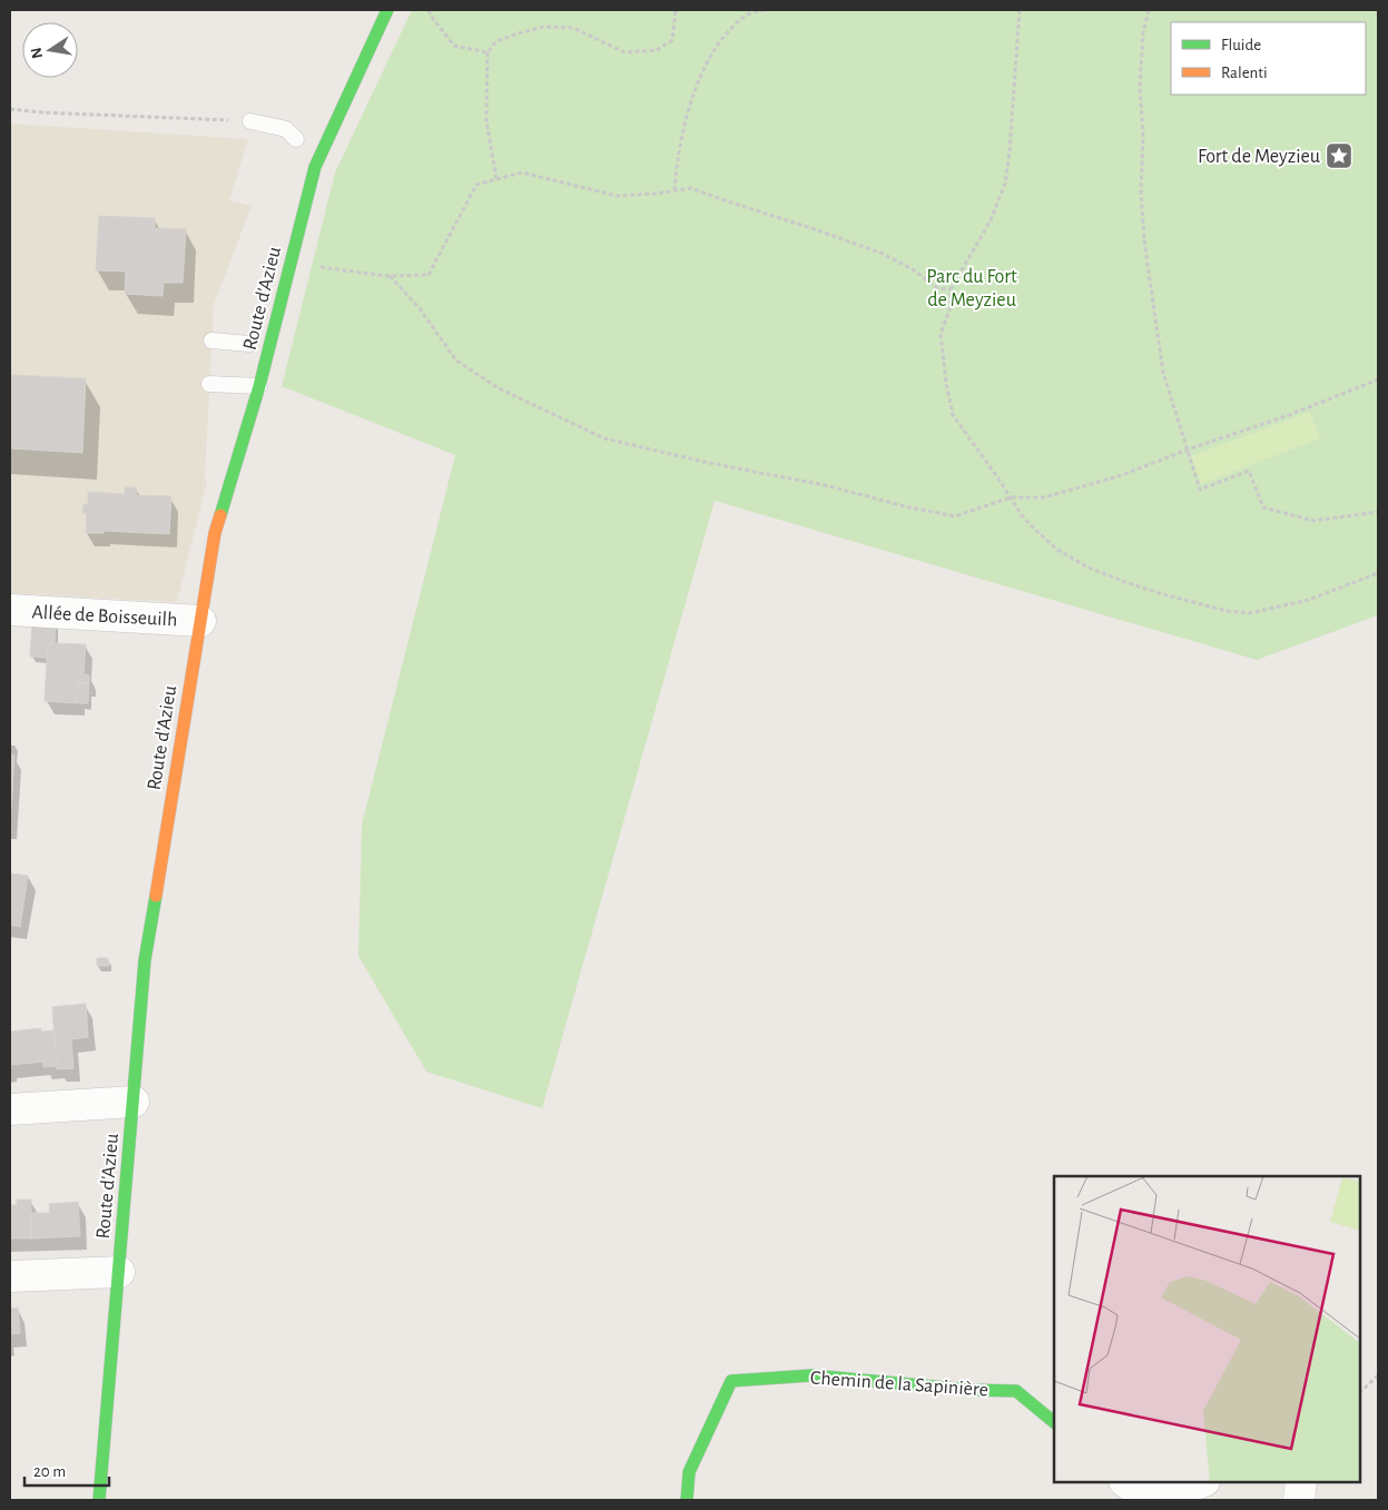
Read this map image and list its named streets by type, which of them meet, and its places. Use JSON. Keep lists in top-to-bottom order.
{
  "streets": {
    "street": ["Route d'Azieu", "Allée de Boisseuilh", "Chemin de la Sapinière"]
  },
  "crossings": [
    ["Route d'Azieu", "Allée de Boisseuilh"]
  ],
  "parks": ["Parc du Fort de Meyzieu"],
  "places": {
    "place": ["Fort de Meyzieu"]
  },
  "legend": ["Fluide", "Ralenti"],
  "scale_bar": "20 m",
  "north": "left"
}
